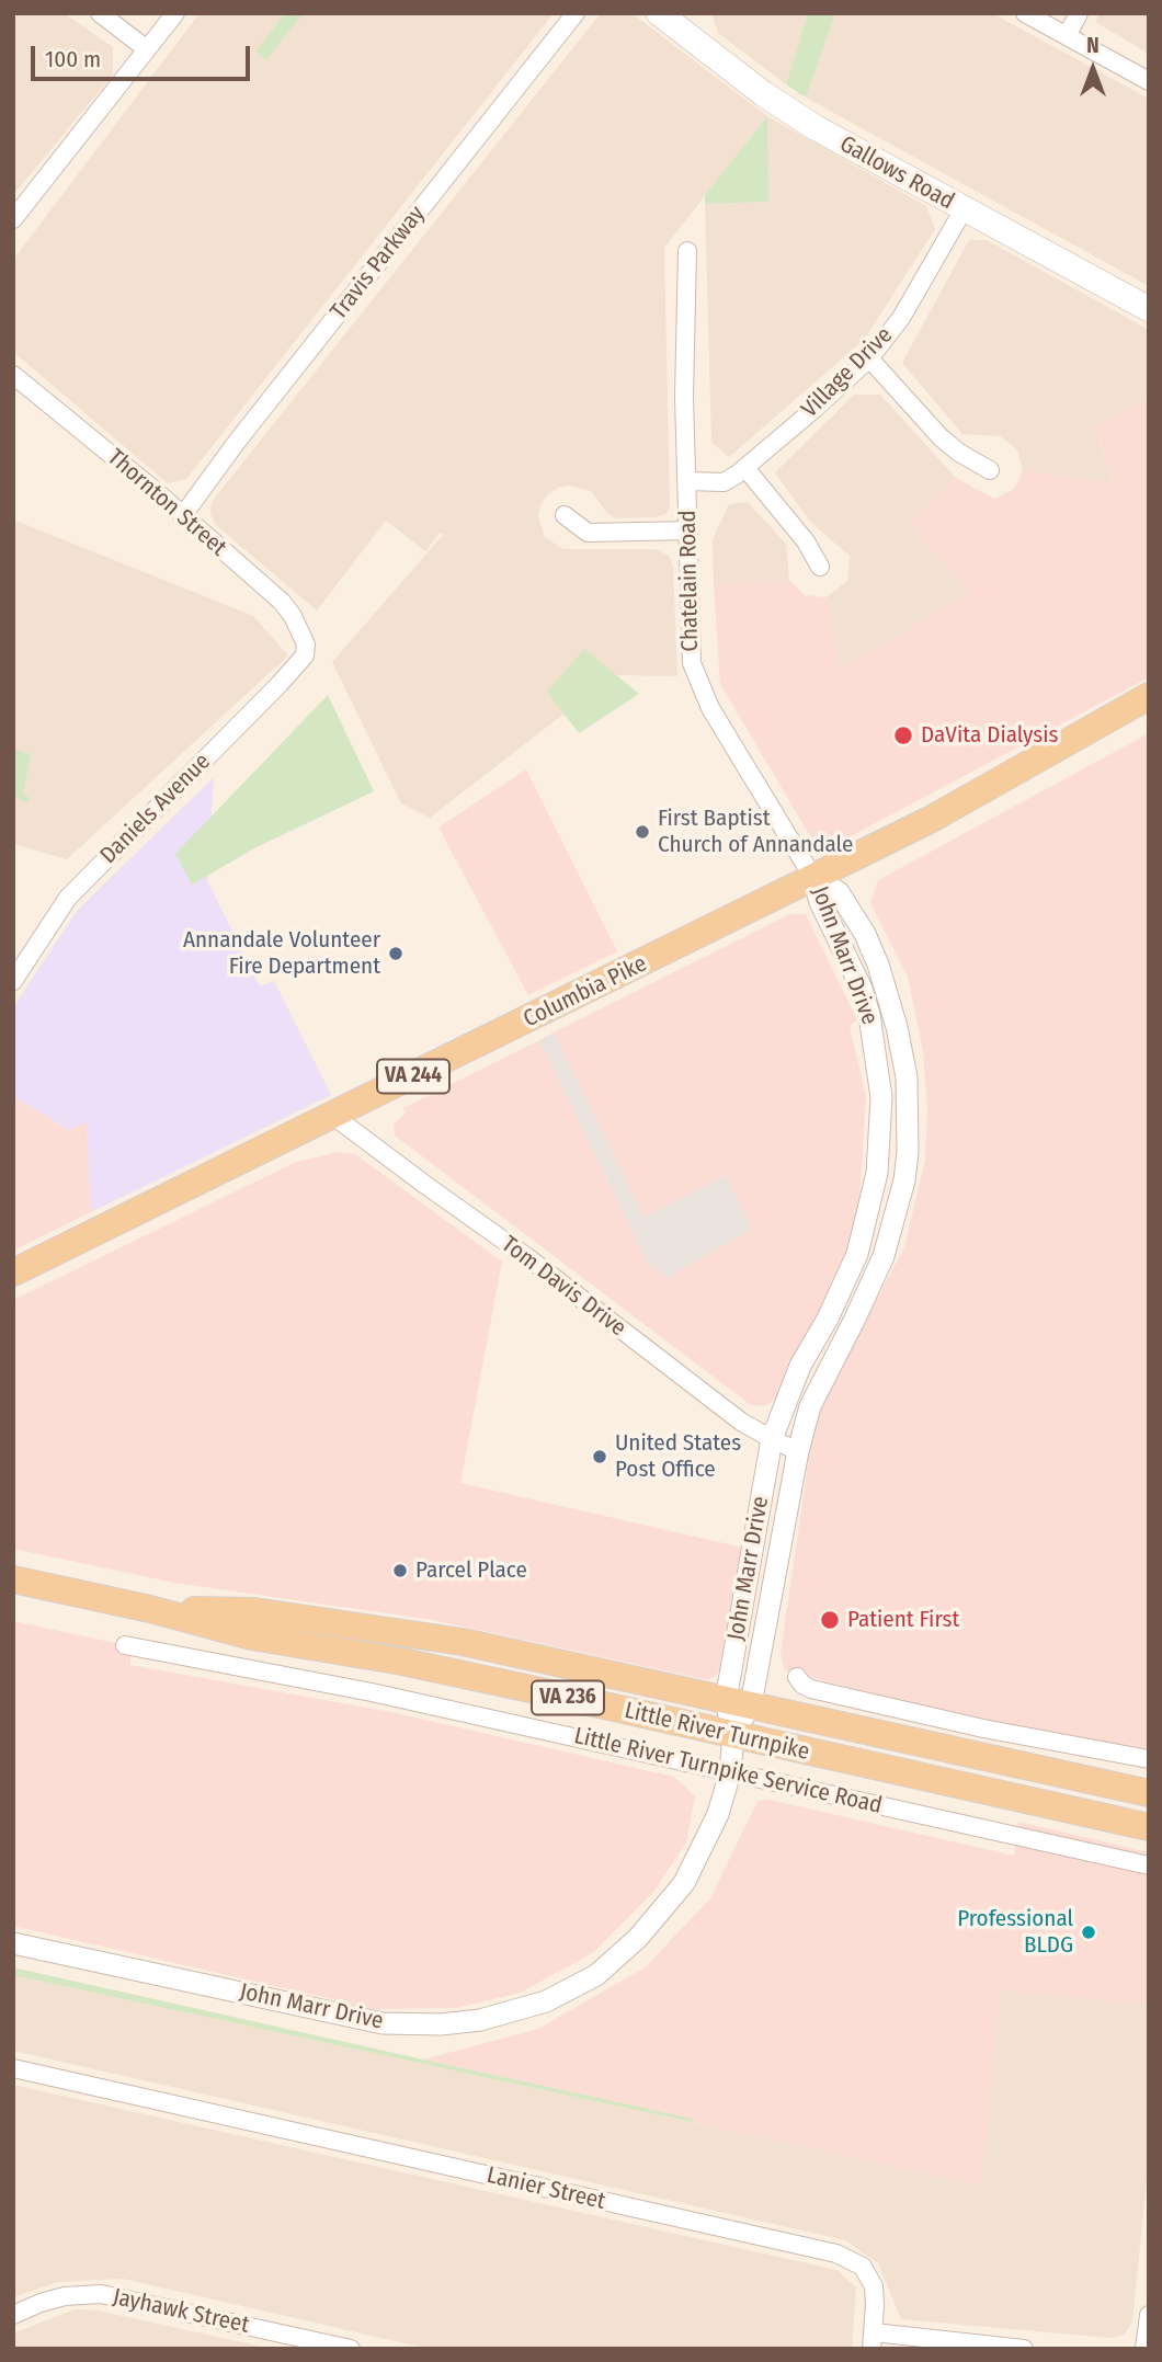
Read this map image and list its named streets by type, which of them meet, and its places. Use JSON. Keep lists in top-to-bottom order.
{
  "streets": {
    "main road": [
      "Gallows Road",
      "Columbia Pike",
      "VA 244",
      "VA 236",
      "Little River Turnpike"
    ],
    "street": [
      "Travis Parkway",
      "Village Drive",
      "Thornton Street",
      "Chatelain Road",
      "Daniels Avenue",
      "John Marr Drive",
      "Tom Davis Drive",
      "Little River Turnpike Service Road",
      "Lanier Street",
      "Jayhawk Street"
    ]
  },
  "crossings": [
    ["Gallows Road", "Village Drive"],
    ["Travis Parkway", "Thornton Street"],
    ["Village Drive", "Chatelain Road"],
    ["Thornton Street", "Daniels Avenue"],
    ["Chatelain Road", "John Marr Drive"],
    ["Chatelain Road", "Columbia Pike"],
    ["John Marr Drive", "Columbia Pike"],
    ["John Marr Drive", "Tom Davis Drive"],
    ["John Marr Drive", "Little River Turnpike"],
    ["John Marr Drive", "Little River Turnpike Service Road"],
    ["Columbia Pike", "Tom Davis Drive"]
  ],
  "places": [
    "DaVita Dialysis",
    "First Baptist Church of Annandale",
    "Annandale Volunteer Fire Department",
    "United States Post Office",
    "Parcel Place",
    "Patient First",
    "Professional BLDG"
  ],
  "scale_bar": "100 m",
  "north": "top"
}
